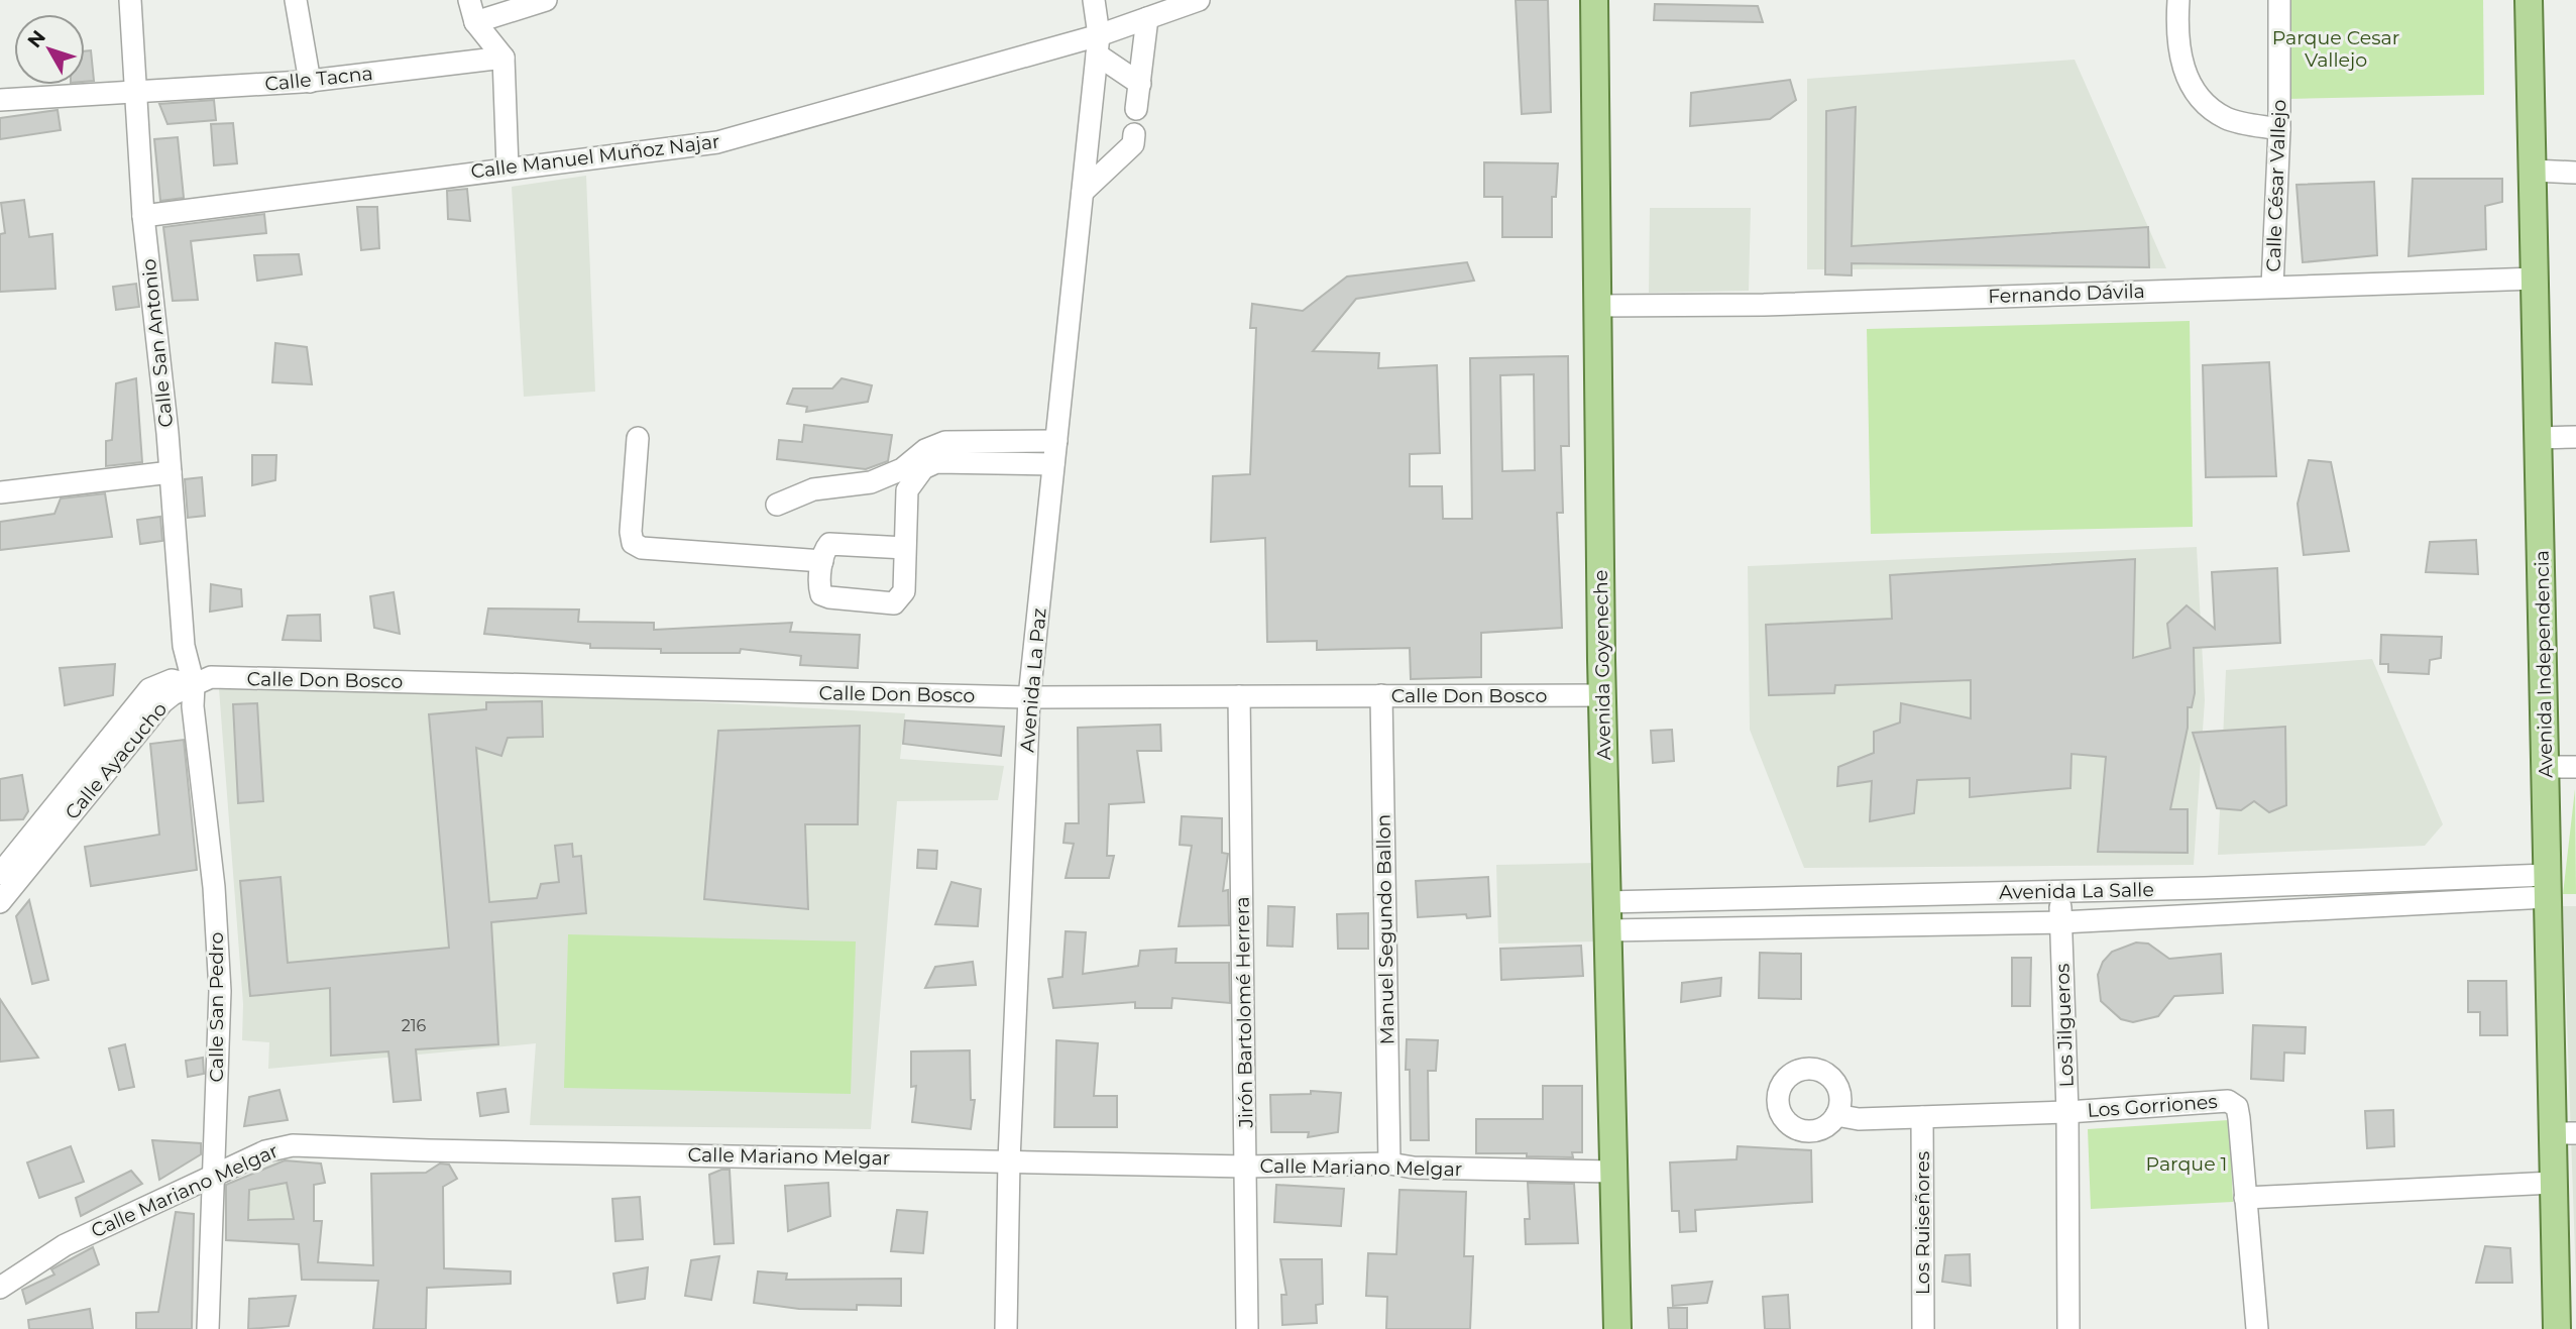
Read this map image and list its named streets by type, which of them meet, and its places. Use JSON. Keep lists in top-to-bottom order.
{
  "streets": {
    "main road": ["Avenida Independencia", "Avenida Goyeneche"],
    "street": [
      "Calle Tacna",
      "Calle Manuel Muñoz Najar",
      "Calle César Vallejo",
      "Fernando Dávila",
      "Calle San Antonio",
      "Calle Don Bosco",
      "Avenida La Paz",
      "Calle Ayacucho",
      "Avenida La Salle",
      "Manuel Segundo Ballon",
      "Calle San Pedro",
      "Jirón Bartolomé Herrera",
      "Los Jilgueros",
      "Los Gorriones",
      "Calle Mariano Melgar",
      "Los Ruiseñores"
    ]
  },
  "crossings": [
    ["Calle Tacna", "Calle San Antonio"],
    ["Calle Manuel Muñoz Najar", "Calle San Antonio"],
    ["Calle Manuel Muñoz Najar", "Avenida La Paz"],
    ["Calle César Vallejo", "Fernando Dávila"],
    ["Fernando Dávila", "Avenida Independencia"],
    ["Fernando Dávila", "Avenida Goyeneche"],
    ["Calle San Antonio", "Calle Don Bosco"],
    ["Calle San Antonio", "Calle Ayacucho"],
    ["Calle San Antonio", "Calle San Pedro"],
    ["Avenida Independencia", "Avenida La Salle"],
    ["Avenida Goyeneche", "Calle Don Bosco"],
    ["Avenida Goyeneche", "Avenida La Salle"],
    ["Avenida Goyeneche", "Calle Mariano Melgar"],
    ["Calle Don Bosco", "Avenida La Paz"],
    ["Calle Don Bosco", "Calle Ayacucho"],
    ["Calle Don Bosco", "Manuel Segundo Ballon"],
    ["Calle Don Bosco", "Calle San Pedro"],
    ["Calle Don Bosco", "Jirón Bartolomé Herrera"],
    ["Avenida La Paz", "Calle Mariano Melgar"],
    ["Calle Ayacucho", "Calle San Pedro"],
    ["Avenida La Salle", "Los Jilgueros"],
    ["Manuel Segundo Ballon", "Calle Mariano Melgar"],
    ["Calle San Pedro", "Calle Mariano Melgar"],
    ["Jirón Bartolomé Herrera", "Calle Mariano Melgar"],
    ["Los Jilgueros", "Los Gorriones"],
    ["Los Gorriones", "Los Ruiseñores"]
  ],
  "parks": ["Parque Cesar Vallejo", "Parque 1"],
  "house_numbers": ["216"],
  "north": "top left"
}
